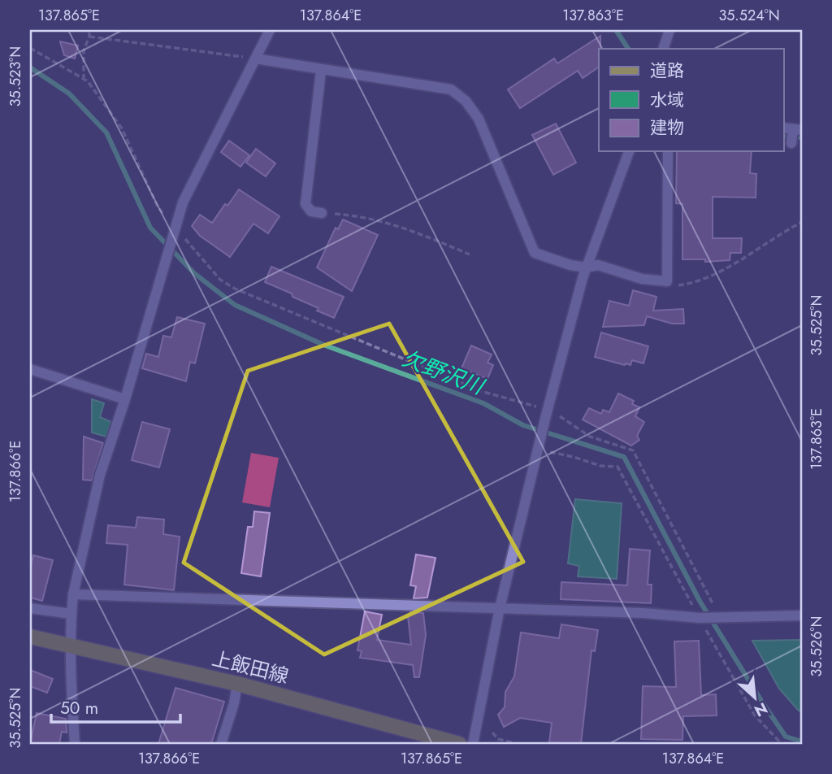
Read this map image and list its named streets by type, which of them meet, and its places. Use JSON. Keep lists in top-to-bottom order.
{
  "streets": {
    "main road": ["上飯田線"]
  },
  "water": ["欠野沢川"],
  "legend": ["道路", "水域", "建物"],
  "scale_bar": "50 m",
  "north": "bottom right",
  "coordinates": [
    "137.865°E",
    "137.864°E",
    "137.863°E",
    "35.524°N",
    "35.523°N",
    "35.525°N",
    "137.866°E",
    "35.526°N"
  ]
}
